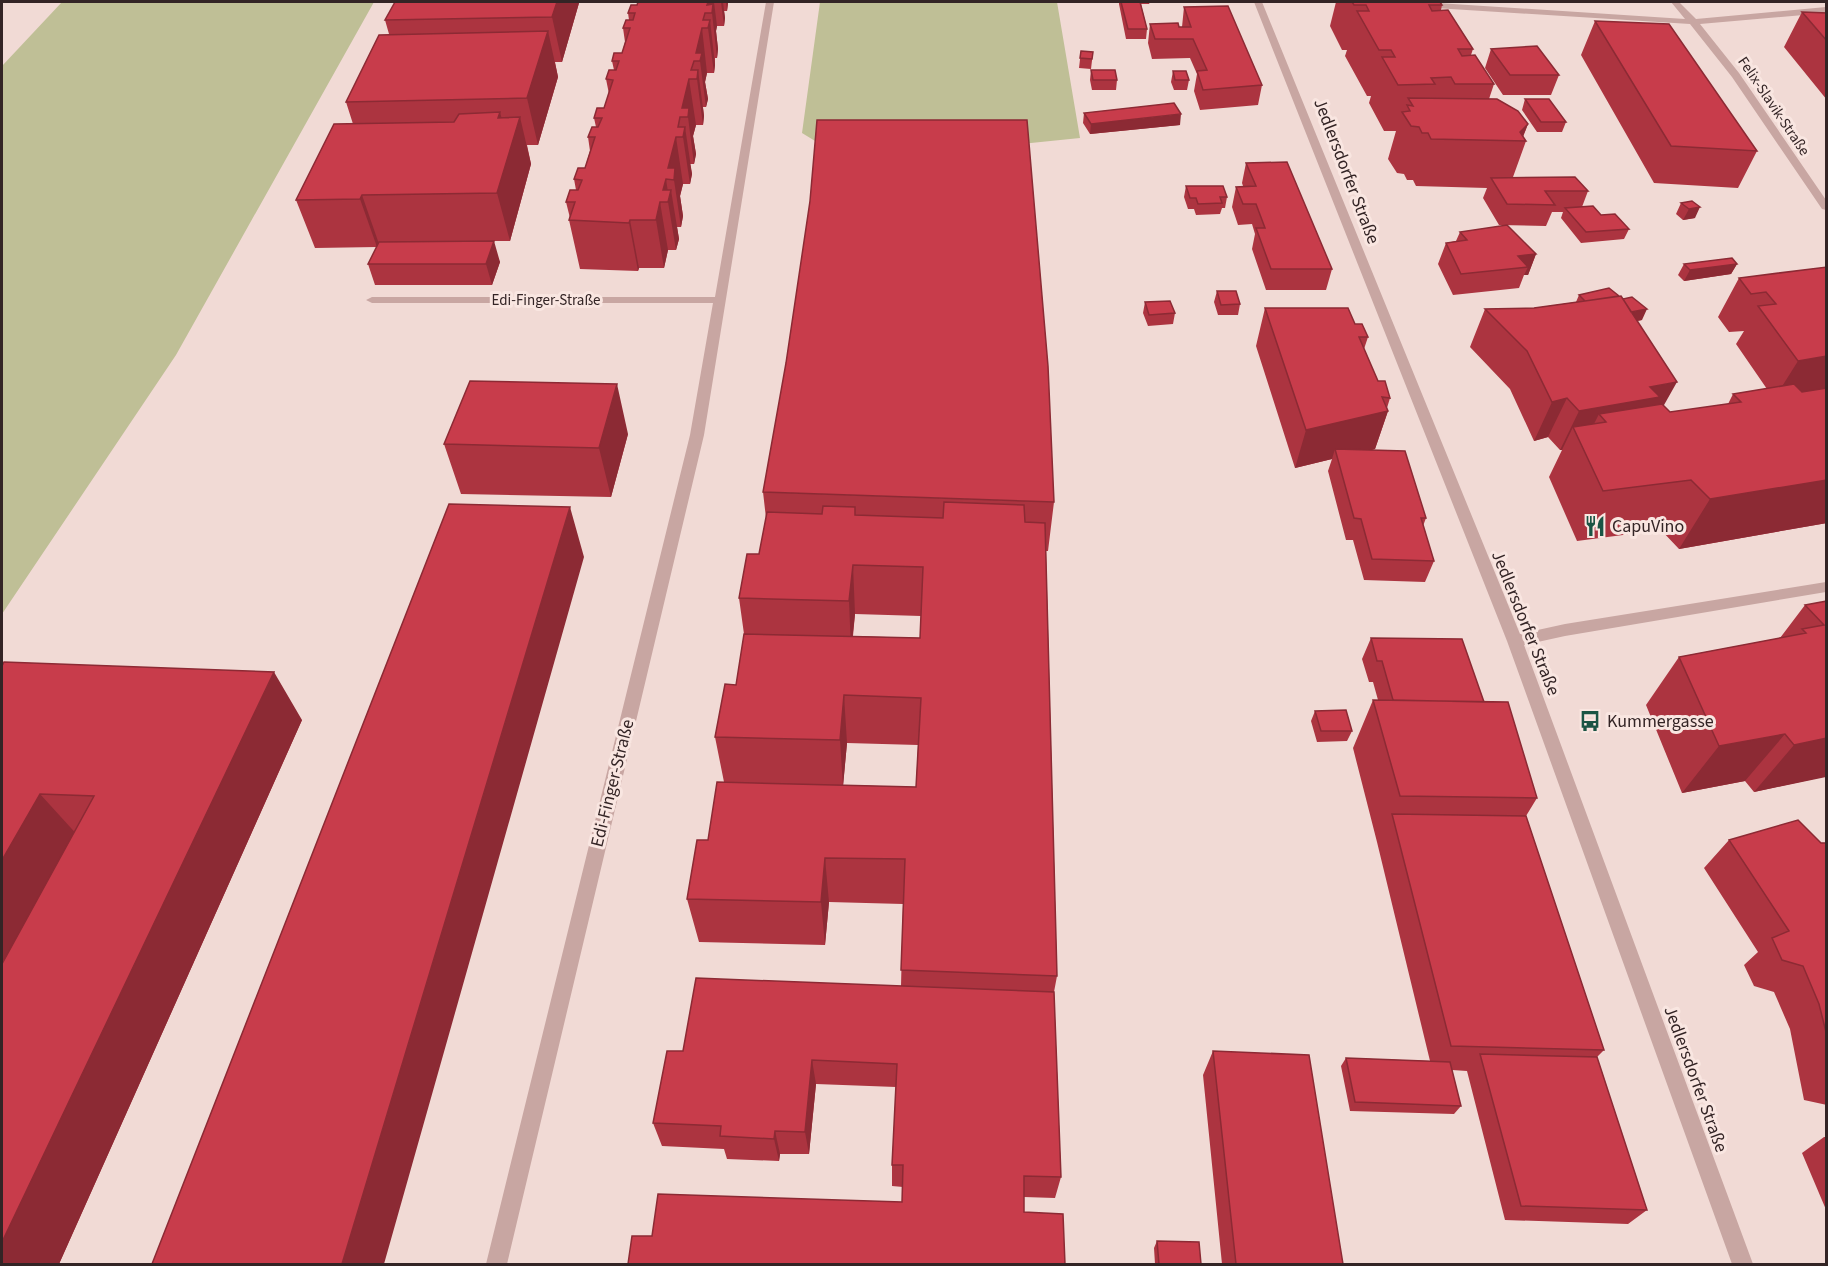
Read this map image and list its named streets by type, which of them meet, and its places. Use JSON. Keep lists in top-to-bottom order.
{
  "streets": {
    "street": ["Felix-Slavik-Straße", "Jedlersdorfer Straße", "Edi-Finger-Straße"]
  },
  "places": {
    "restaurant": ["CapuVino"],
    "bus stop": ["Kummergasse"]
  }
}
